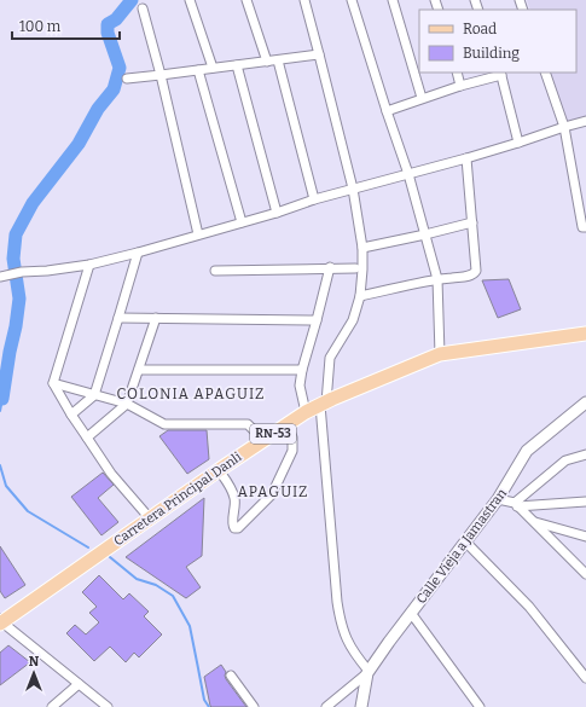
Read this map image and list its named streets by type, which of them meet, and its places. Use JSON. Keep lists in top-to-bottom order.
{
  "streets": {
    "main road": ["RN-53", "Carretera Principal Danli"],
    "street": ["Calle Vieja a Jamastran"]
  },
  "districts": ["COLONIA APAGUIZ", "APAGUIZ"],
  "legend": ["Road", "Building"],
  "scale_bar": "100 m",
  "north": "top"
}
